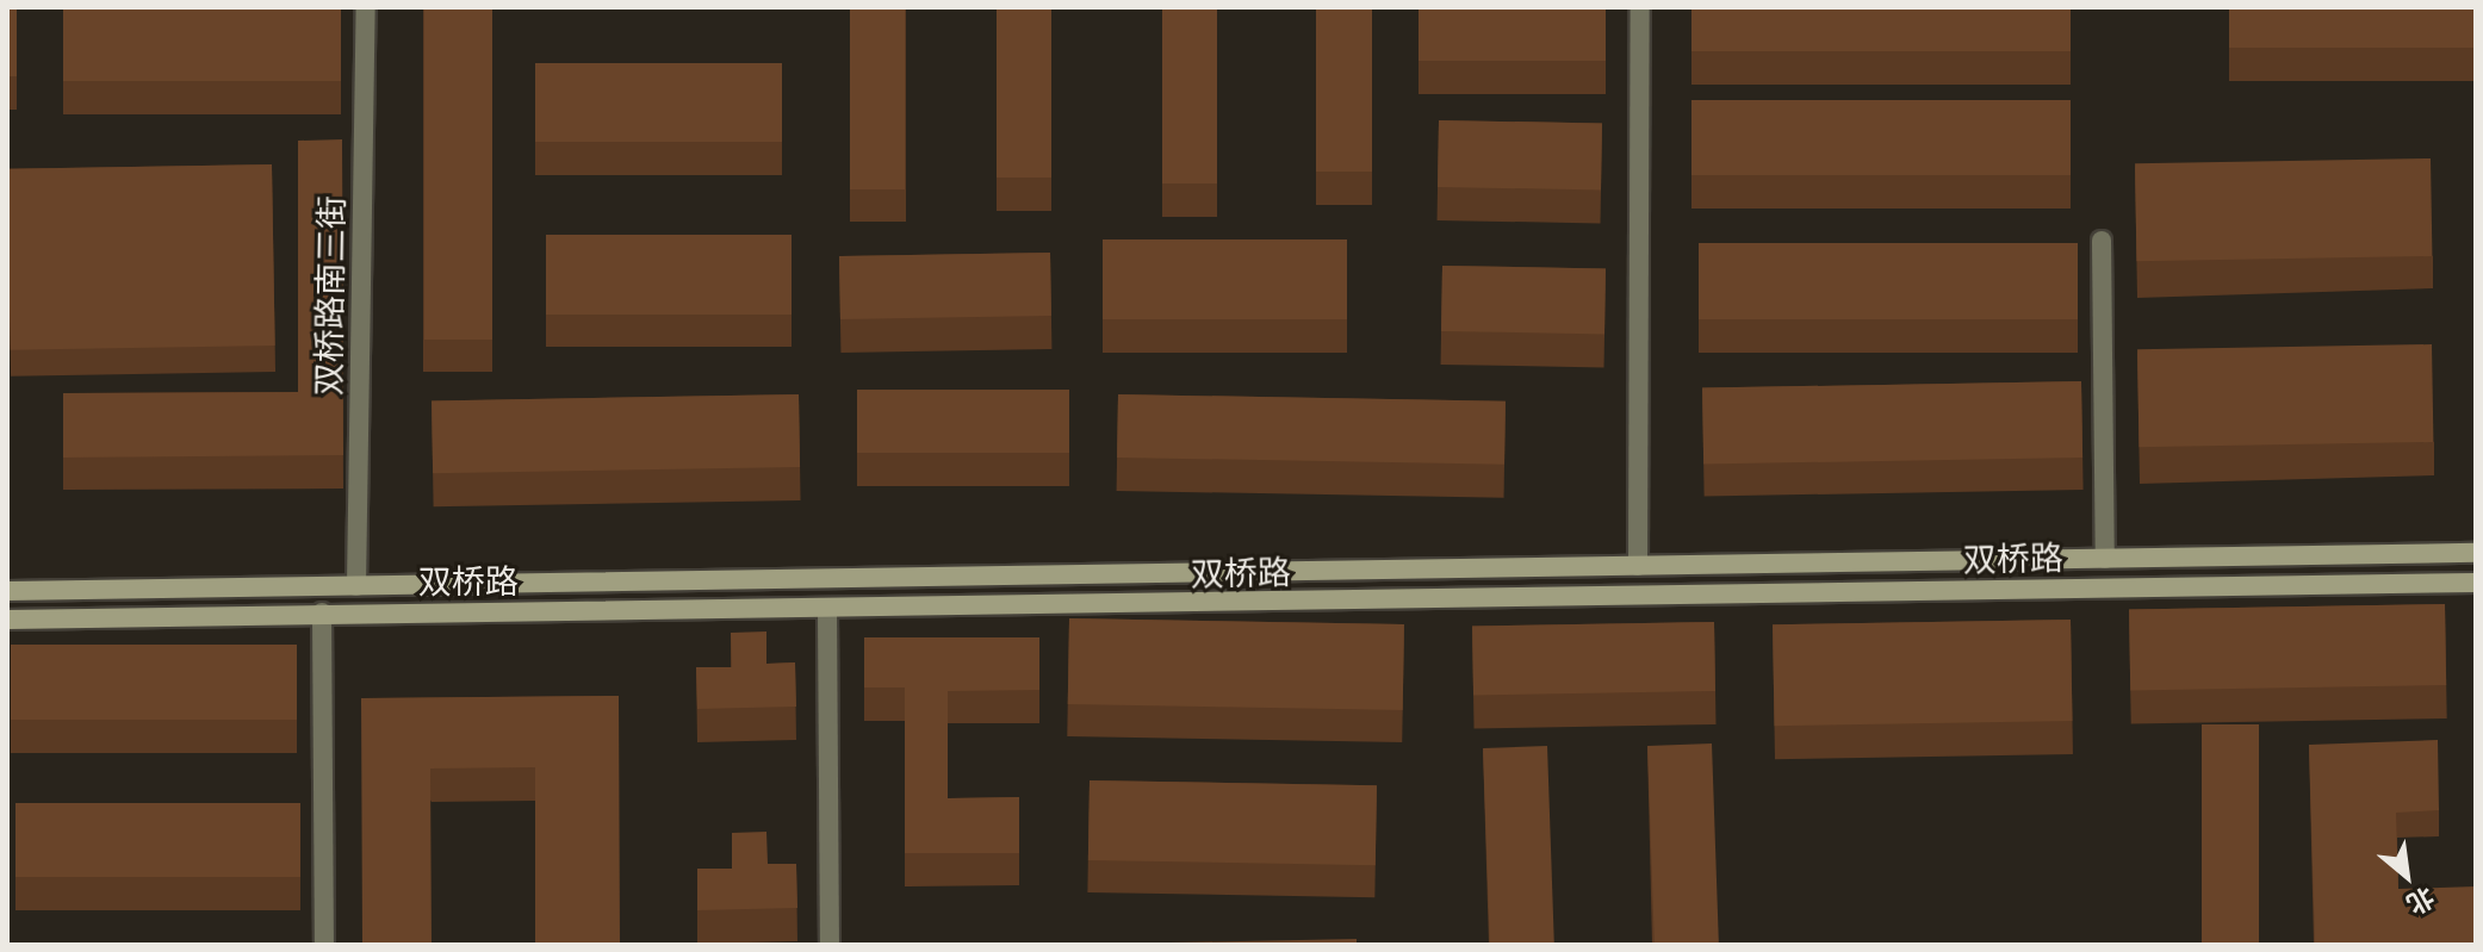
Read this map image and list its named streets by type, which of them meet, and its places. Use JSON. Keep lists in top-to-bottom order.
{
  "streets": {
    "main road": ["双桥路"],
    "street": ["双桥路南三街"]
  },
  "crossings": [
    ["双桥路南三街", "双桥路"]
  ],
  "north": "bottom right"
}
